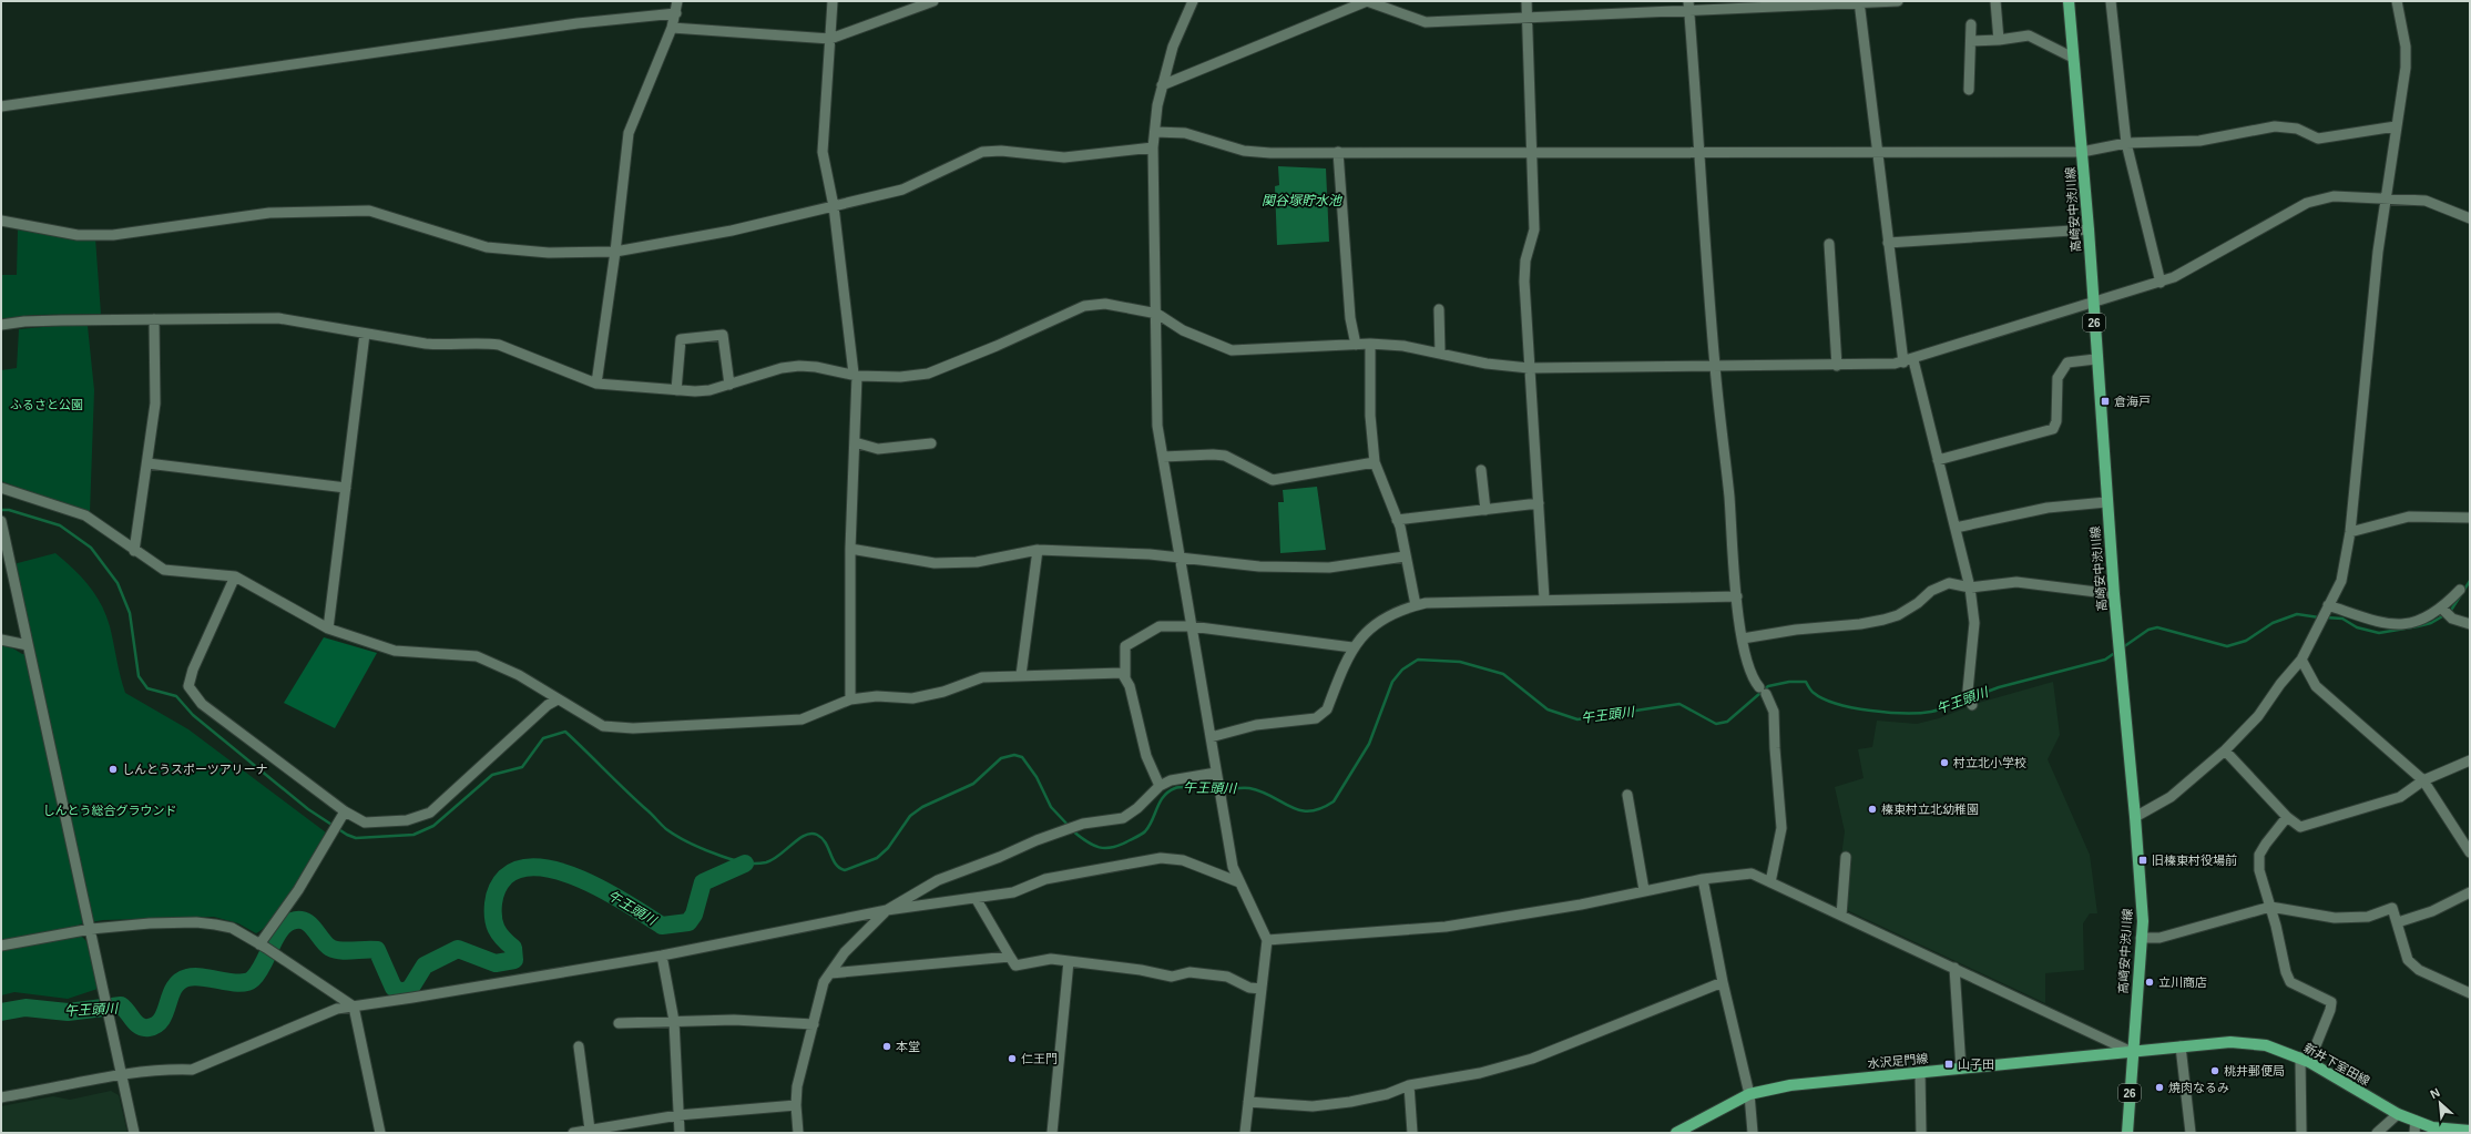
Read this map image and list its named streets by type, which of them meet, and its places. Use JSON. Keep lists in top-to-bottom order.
{
  "streets": {
    "main road": [
      "高崎安中渋川線",
      "26",
      "水沢足門線",
      "新井下室田線"
    ]
  },
  "crossings": [
    ["高崎安中渋川線", "水沢足門線"],
    ["高崎安中渋川線", "新井下室田線"],
    ["水沢足門線", "新井下室田線"]
  ],
  "water": ["関谷塚貯水池", "午王頭川"],
  "parks": ["ふるさと公園", "しんとう総合グラウンド"],
  "places": {
    "transit": ["倉海戸", "旧榛東村役場前", "山子田"],
    "other": [
      "村立北小学校",
      "しんとうスポーツアリーナ",
      "榛東村立北幼稚園",
      "立川商店",
      "本堂",
      "仁王門",
      "桃井郵便局",
      "焼肉なるみ"
    ]
  },
  "north": "top left"
}
